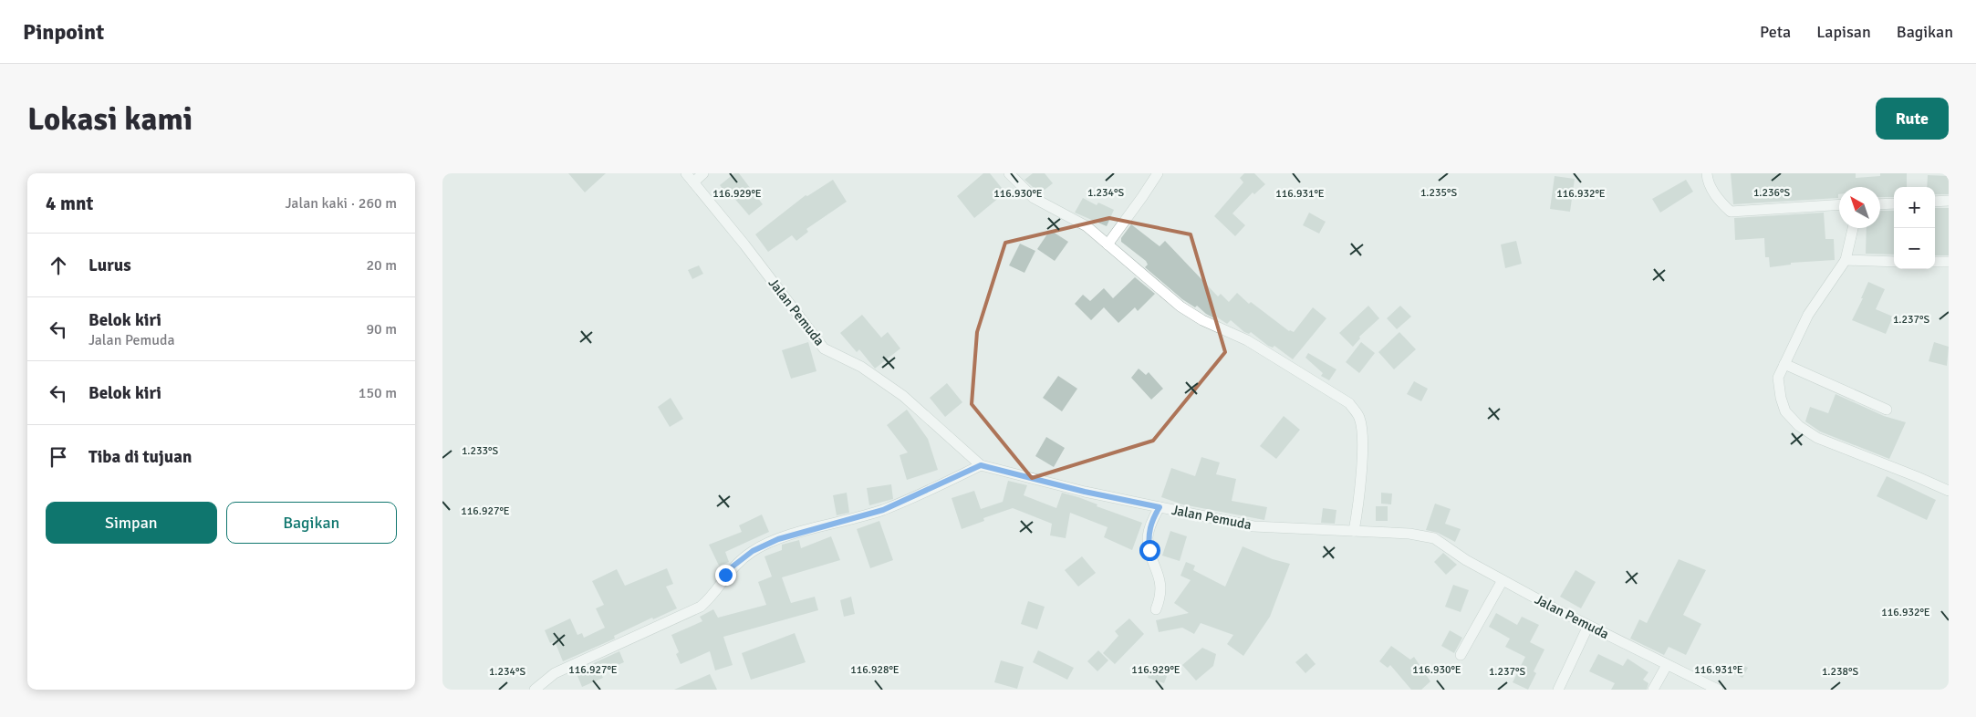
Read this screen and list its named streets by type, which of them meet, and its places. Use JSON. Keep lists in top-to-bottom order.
{
  "streets": {
    "street": ["Jalan Pemuda"]
  },
  "north": "top left",
  "page": {
    "header": "Pinpoint",
    "nav": ["Peta", "Lapisan", "Bagikan"],
    "buttons": [
      "Rute",
      ["Simpan", "Bagikan"]
    ],
    "title": "Lokasi kami",
    "heading": ["4 mnt", "Jalan kaki · 260 m"],
    "map_buttons": ["+", "−"],
    "list": [
      ["Lurus", "20 m"],
      ["Belok kiri", "Jalan Pemuda", "90 m"],
      ["Belok kiri", "150 m"],
      "Tiba di tujuan"
    ]
  },
  "coordinates": [
    "1.234°S",
    "1.235°S",
    "1.236°S",
    "116.929°E",
    "116.932°E",
    "116.930°E",
    "116.931°E",
    "1.237°S",
    "1.233°S",
    "116.927°E",
    "116.928°E",
    "1.238°S"
  ]
}
